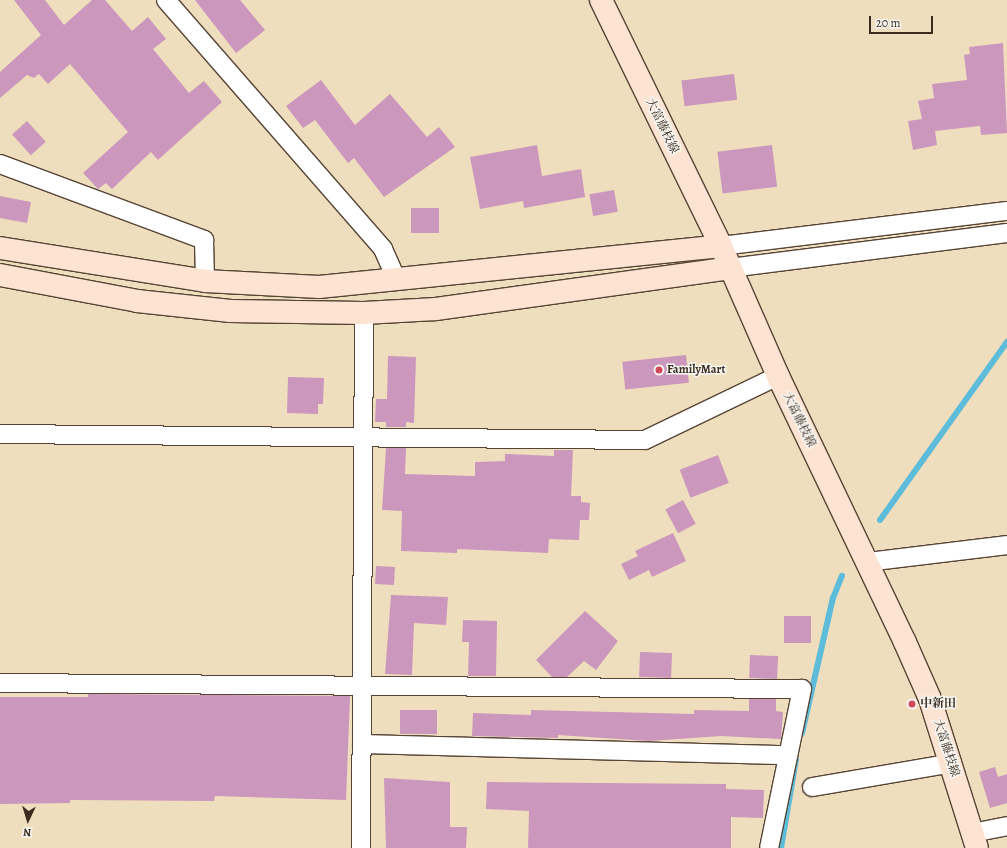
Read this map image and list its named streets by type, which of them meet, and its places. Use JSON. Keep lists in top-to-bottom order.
{
  "streets": {
    "street": ["大富藤枝線"]
  },
  "places": ["FamilyMart", "中新田"],
  "scale_bar": "20 m",
  "north": "bottom"
}
